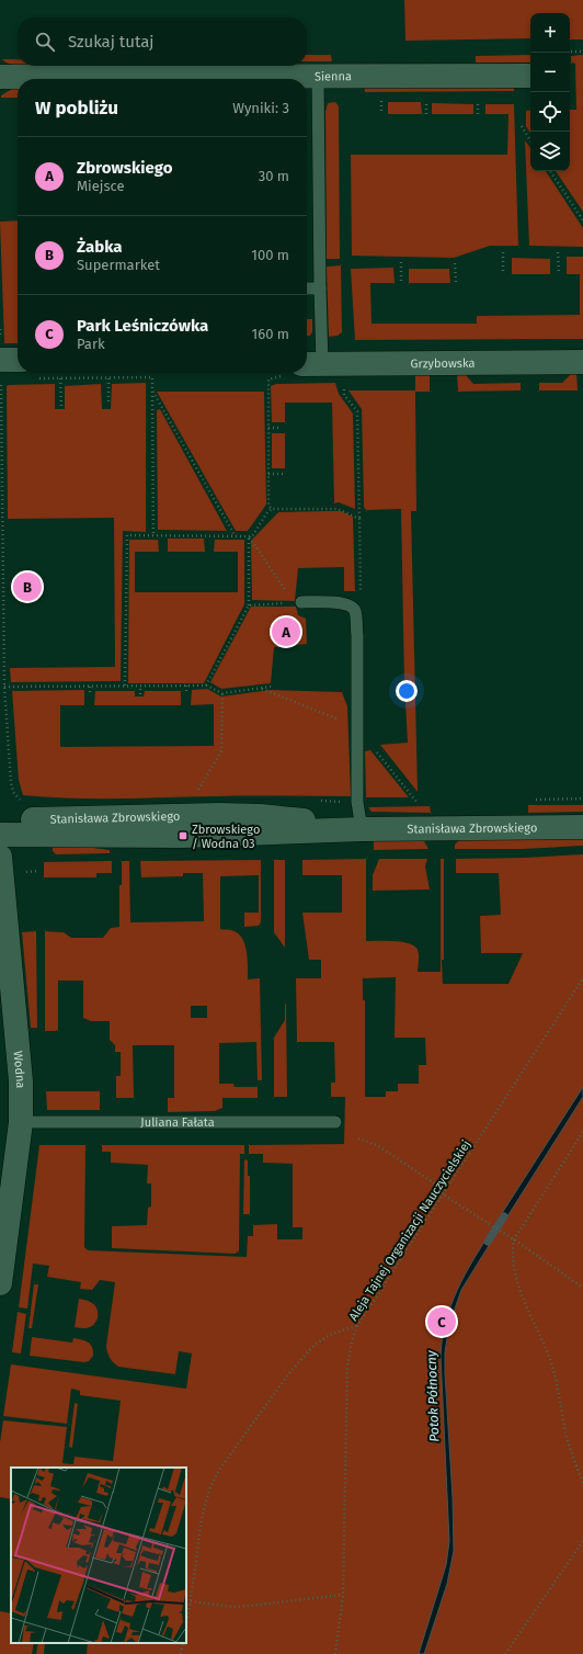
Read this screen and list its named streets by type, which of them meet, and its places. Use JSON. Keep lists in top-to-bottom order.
{
  "streets": {
    "street": [
      "Sienna",
      "Grzybowska",
      "Stanisława Zbrowskiego",
      "Wodna"
    ],
    "lane": ["Juliana Fałata"],
    "path": ["Aleja Tajnej Organizacji Nauczycielskiej"]
  },
  "crossings": [
    ["Wodna", "Juliana Fałata"]
  ],
  "water": ["Potok Północny"],
  "places": {
    "transit": ["Zbrowskiego / Wodna 03"]
  },
  "page": {
    "map_buttons": ["+", "−"],
    "search": "Szukaj tutaj",
    "heading": ["W pobliżu", "Wyniki: 3"],
    "list": [
      {
        "mark": "A",
        "name": "Zbrowskiego",
        "note": "Miejsce",
        "value": "30 m"
      },
      {
        "mark": "B",
        "name": "Żabka",
        "note": "Supermarket",
        "value": "100 m"
      },
      {
        "mark": "C",
        "name": "Park Leśniczówka",
        "note": "Park",
        "value": "160 m"
      }
    ],
    "pins": ["B", "A", "C"]
  }
}
